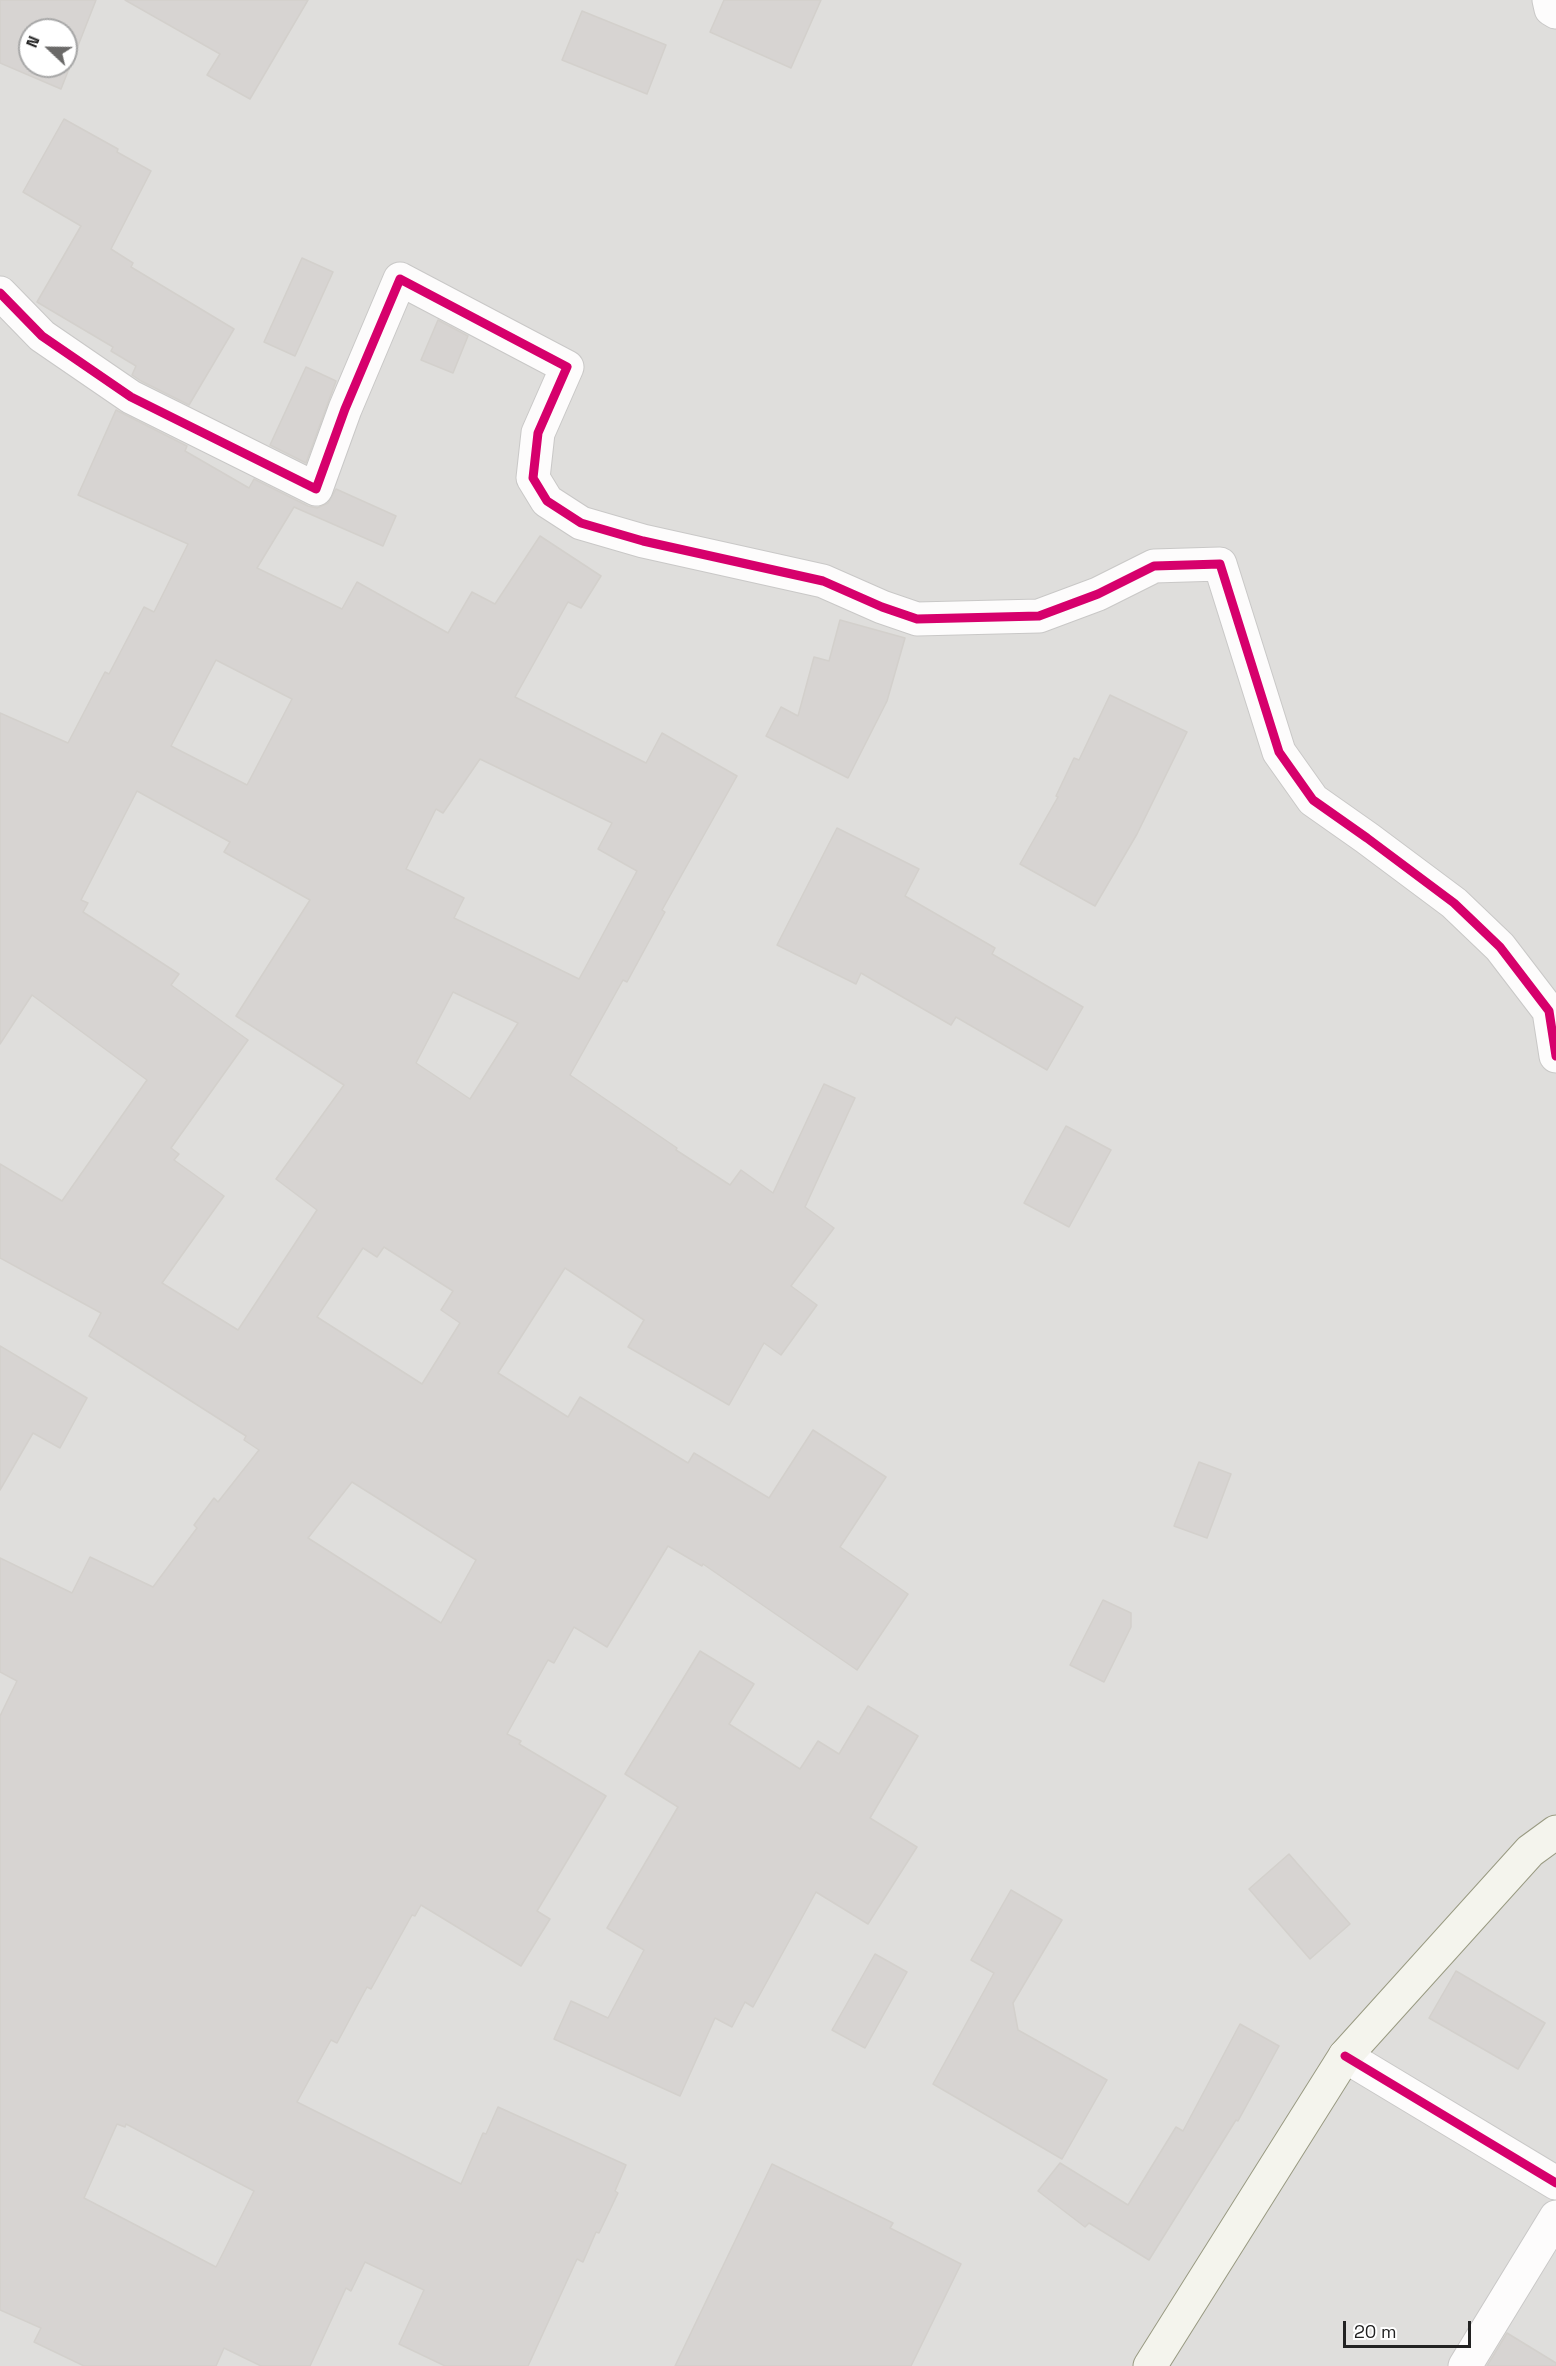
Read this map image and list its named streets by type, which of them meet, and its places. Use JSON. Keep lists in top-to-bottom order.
{
  "scale_bar": "20 m",
  "north": "left"
}
